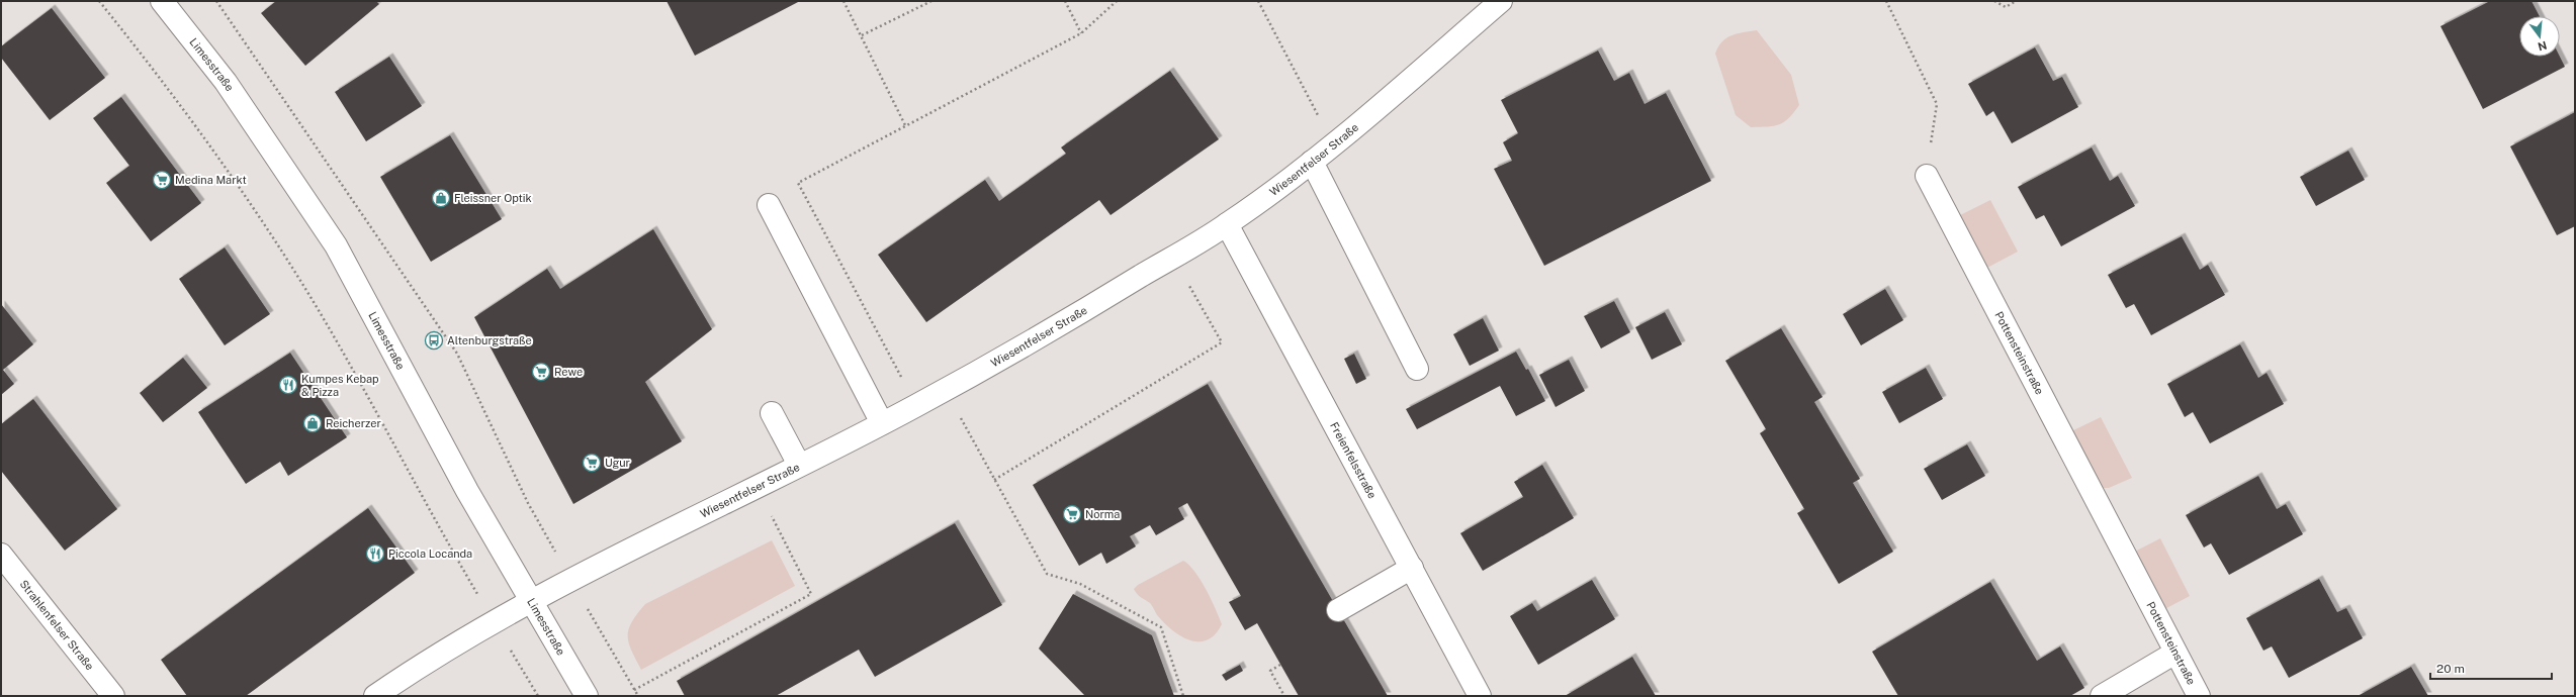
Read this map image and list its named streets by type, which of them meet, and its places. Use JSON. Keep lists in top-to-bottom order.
{
  "streets": {
    "street": [
      "Limesstraße",
      "Wiesentfelser Straße",
      "Pottensteinstraße",
      "Freienfelsstraße",
      "Strahlenfelser Straße"
    ]
  },
  "crossings": [
    ["Limesstraße", "Wiesentfelser Straße"],
    ["Wiesentfelser Straße", "Freienfelsstraße"]
  ],
  "places": {
    "supermarket": [
      "Medina Markt",
      "Rewe",
      "Ugur",
      "Norma"
    ],
    "shop": ["Fleissner Optik", "Reicherzer"],
    "bus stop": ["Altenburgstraße"],
    "restaurant": ["Kumpes Kebap & Pizza", "Piccola Locanda"]
  },
  "scale_bar": "20 m",
  "north": "bottom"
}
